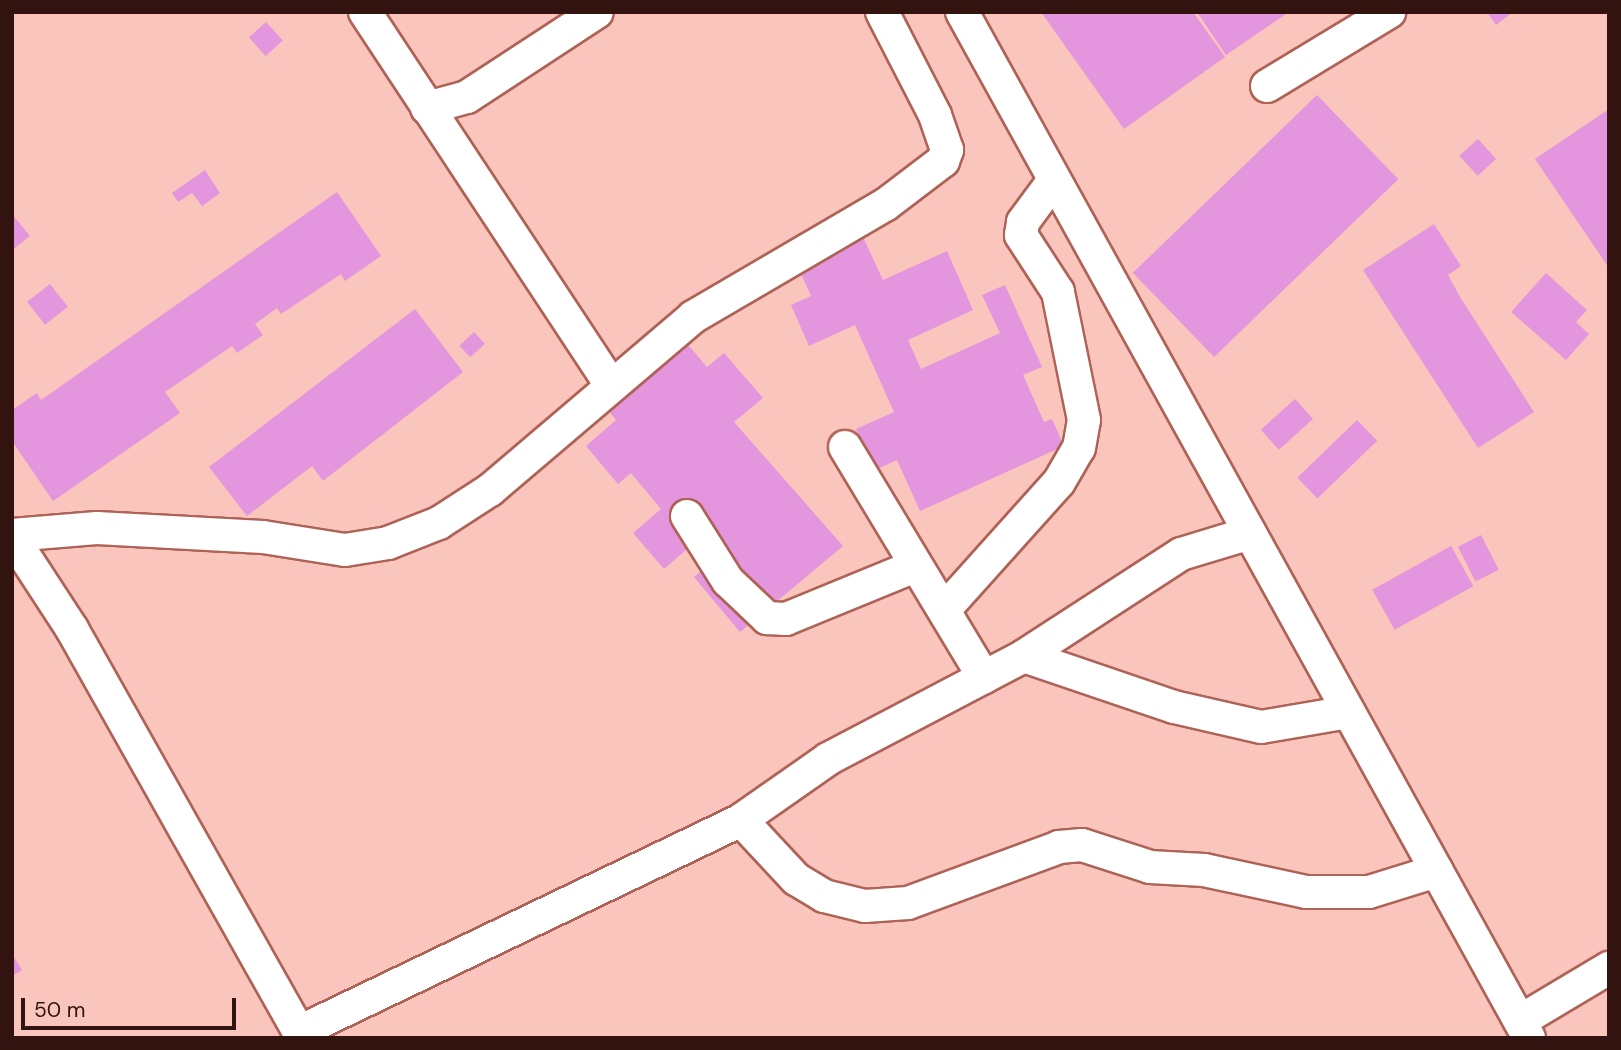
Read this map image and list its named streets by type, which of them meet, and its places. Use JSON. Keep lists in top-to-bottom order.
{
  "scale_bar": "50 m"
}
